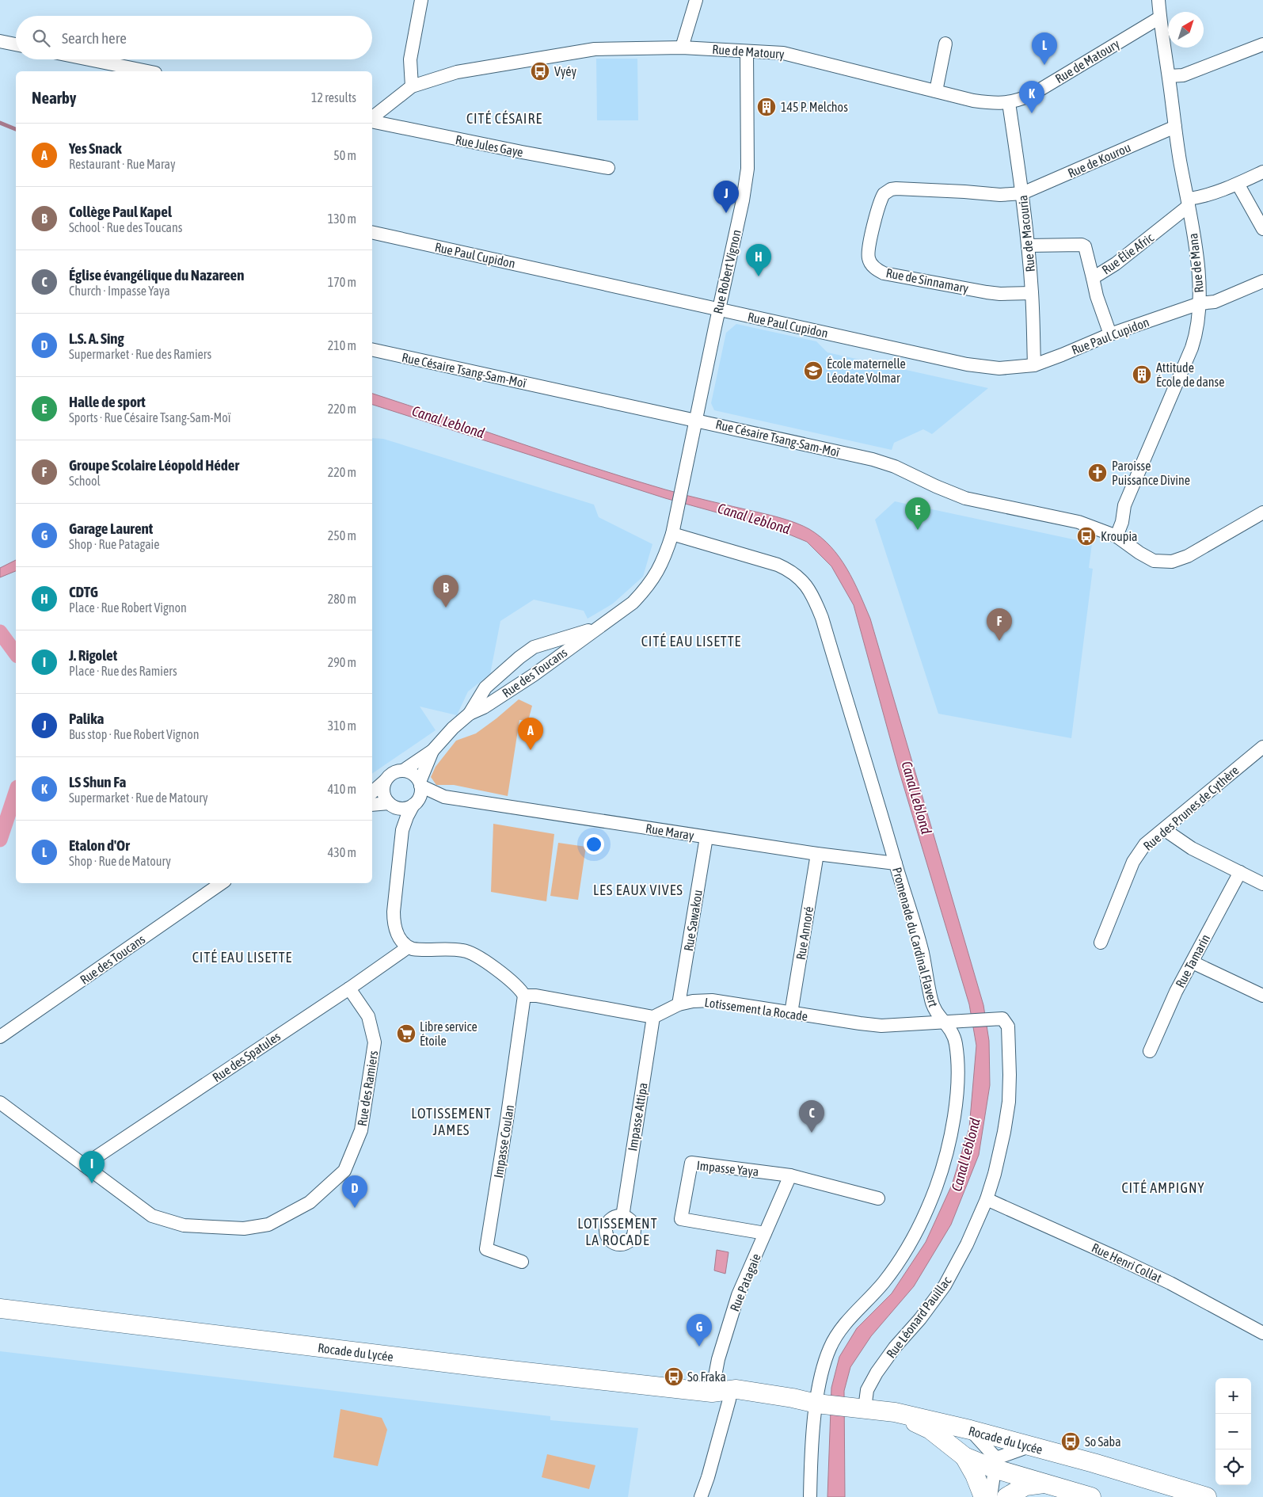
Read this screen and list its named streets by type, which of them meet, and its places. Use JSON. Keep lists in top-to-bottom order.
{
  "streets": {
    "main road": ["Rocade du Lycée"],
    "street": [
      "Rue de Matoury",
      "Rue Jules Gaye",
      "Rue de Kourou",
      "Rue de Macouria",
      "Rue Élie Afric",
      "Rue Paul Cupidon",
      "Rue de Mana",
      "Rue Robert Vignon",
      "Rue de Sinnamary",
      "Rue Césaire Tsang-Sam-Moï",
      "Rue des Toucans",
      "Rue des Prunes de Cythère",
      "Rue Maray",
      "Rue Sawakou",
      "Rue Annoré",
      "Promenade du Cardinal Flavert",
      "Rue Tamarin",
      "Lotissement la Rocade",
      "Rue des Spatules",
      "Rue des Ramiers",
      "Impasse Attipa",
      "Impasse Coulan",
      "Impasse Yaya",
      "Rue Henri Collat",
      "Rue Patagaie",
      "Rue Léonard Pauillac"
    ]
  },
  "crossings": [
    ["Rue de Matoury", "Rue de Macouria"],
    ["Rue de Matoury", "Rue de Mana"],
    ["Rue de Matoury", "Rue Robert Vignon"],
    ["Rue de Kourou", "Rue de Macouria"],
    ["Rue de Kourou", "Rue de Mana"],
    ["Rue de Kourou", "Rue de Sinnamary"],
    ["Rue de Macouria", "Rue Paul Cupidon"],
    ["Rue de Macouria", "Rue de Sinnamary"],
    ["Rue Élie Afric", "Rue Paul Cupidon"],
    ["Rue Élie Afric", "Rue de Mana"],
    ["Rue Paul Cupidon", "Rue de Mana"],
    ["Rue Paul Cupidon", "Rue Robert Vignon"],
    ["Rue de Mana", "Rue Césaire Tsang-Sam-Moï"],
    ["Rue Robert Vignon", "Rue Césaire Tsang-Sam-Moï"],
    ["Rue Robert Vignon", "Rue des Toucans"],
    ["Rue Césaire Tsang-Sam-Moï", "Rue des Toucans"],
    ["Rue des Toucans", "Rue Maray"],
    ["Rue des Toucans", "Promenade du Cardinal Flavert"],
    ["Rue Maray", "Rue Sawakou"],
    ["Rue Maray", "Rue Annoré"],
    ["Rue Maray", "Promenade du Cardinal Flavert"],
    ["Rue Sawakou", "Lotissement la Rocade"],
    ["Rue Annoré", "Lotissement la Rocade"],
    ["Promenade du Cardinal Flavert", "Lotissement la Rocade"],
    ["Promenade du Cardinal Flavert", "Rocade du Lycée"],
    ["Lotissement la Rocade", "Impasse Attipa"],
    ["Lotissement la Rocade", "Rue Léonard Pauillac"],
    ["Rue des Spatules", "Rue des Ramiers"],
    ["Impasse Yaya", "Rue Patagaie"],
    ["Rue Henri Collat", "Rue Léonard Pauillac"],
    ["Rue Patagaie", "Rocade du Lycée"],
    ["Rue Léonard Pauillac", "Rocade du Lycée"]
  ],
  "districts": [
    "CITÉ CÉSAIRE",
    "CITÉ EAU LISETTE",
    "LES EAUX VIVES",
    "CITÉ EAU LISETTE",
    "LOTISSEMENT JAMES",
    "CITÉ AMPIGNY",
    "LOTISSEMENT LA ROCADE"
  ],
  "water": ["Canal Leblond"],
  "places": {
    "bus stop": [
      "Vyéy",
      "Kroupia",
      "So Fraka",
      "So Saba"
    ],
    "building": ["145 P. Melchos", "Attitude École de danse"],
    "school or university": ["École maternelle Léodate Volmar"],
    "church": ["Paroisse Puissance Divine"],
    "supermarket": ["Libre service Étoile"]
  },
  "north": "top right",
  "page": {
    "search": "Search here",
    "pins": [
      "L",
      "K",
      "J",
      "H",
      "E",
      "B",
      "F",
      "A",
      "C",
      "I",
      "D",
      "G"
    ],
    "heading": ["Nearby", "12 results"],
    "list": [
      {
        "mark": "A",
        "name": "Yes Snack",
        "note": "Restaurant · Rue Maray",
        "value": "50 m"
      },
      {
        "mark": "B",
        "name": "Collège Paul Kapel",
        "note": "School · Rue des Toucans",
        "value": "130 m"
      },
      {
        "mark": "C",
        "name": "Église évangélique du Nazareen",
        "note": "Church · Impasse Yaya",
        "value": "170 m"
      },
      {
        "mark": "D",
        "name": "L.S. A. Sing",
        "note": "Supermarket · Rue des Ramiers",
        "value": "210 m"
      },
      {
        "mark": "E",
        "name": "Halle de sport",
        "note": "Sports · Rue Césaire Tsang-Sam-Moï",
        "value": "220 m"
      },
      {
        "mark": "F",
        "name": "Groupe Scolaire Léopold Héder",
        "note": "School",
        "value": "220 m"
      },
      {
        "mark": "G",
        "name": "Garage Laurent",
        "note": "Shop · Rue Patagaie",
        "value": "250 m"
      },
      {
        "mark": "H",
        "name": "CDTG",
        "note": "Place · Rue Robert Vignon",
        "value": "280 m"
      },
      {
        "mark": "I",
        "name": "J. Rigolet",
        "note": "Place · Rue des Ramiers",
        "value": "290 m"
      },
      {
        "mark": "J",
        "name": "Palika",
        "note": "Bus stop · Rue Robert Vignon",
        "value": "310 m"
      },
      {
        "mark": "K",
        "name": "LS Shun Fa",
        "note": "Supermarket · Rue de Matoury",
        "value": "410 m"
      },
      {
        "mark": "L",
        "name": "Etalon d'Or",
        "note": "Shop · Rue de Matoury",
        "value": "430 m"
      }
    ],
    "map_buttons": ["+", "−"]
  }
}
